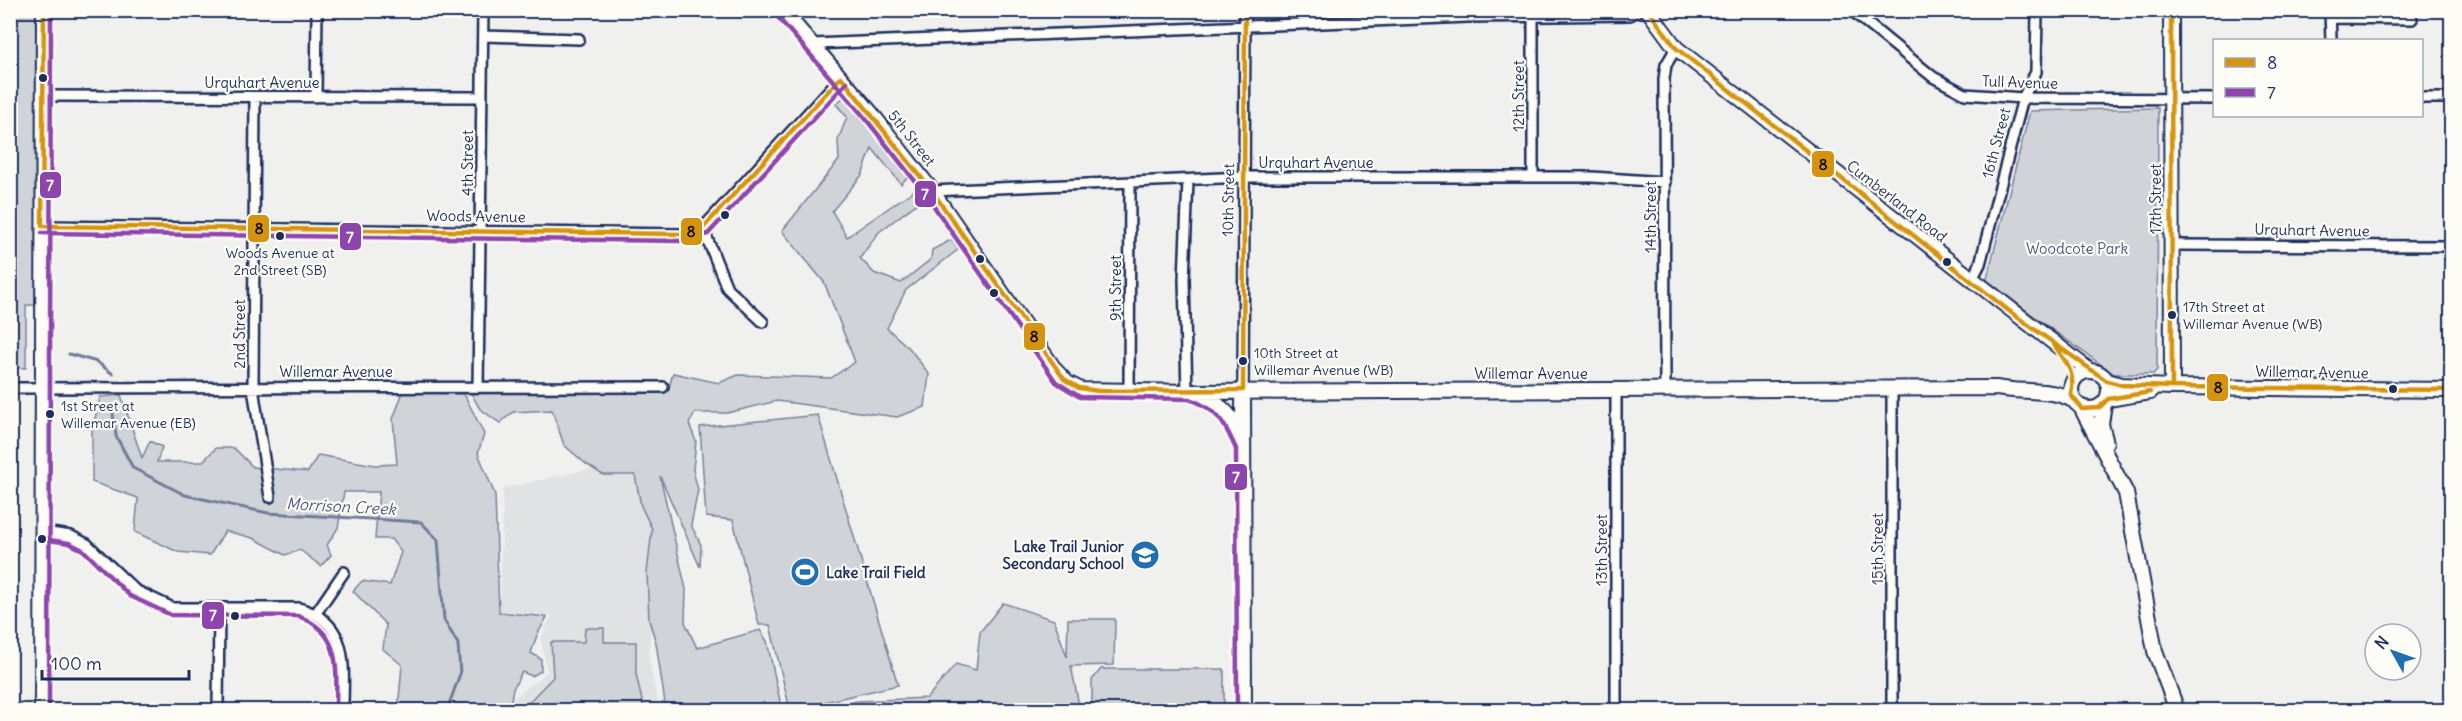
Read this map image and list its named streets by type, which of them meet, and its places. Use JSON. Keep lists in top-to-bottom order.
{
  "streets": {
    "street": [
      "Urquhart Avenue",
      "Tull Avenue",
      "12th Street",
      "5th Street",
      "16th Street",
      "4th Street",
      "17th Street",
      "10th Street",
      "Cumberland Road",
      "Woods Avenue",
      "14th Street",
      "9th Street",
      "2nd Street",
      "Willemar Avenue",
      "15th Street",
      "13th Street"
    ]
  },
  "crossings": [
    ["Urquhart Avenue", "12th Street"],
    ["Urquhart Avenue", "5th Street"],
    ["Urquhart Avenue", "4th Street"],
    ["Urquhart Avenue", "17th Street"],
    ["Urquhart Avenue", "10th Street"],
    ["Urquhart Avenue", "14th Street"],
    ["Urquhart Avenue", "9th Street"],
    ["Urquhart Avenue", "2nd Street"],
    ["Tull Avenue", "16th Street"],
    ["Tull Avenue", "17th Street"],
    ["5th Street", "Willemar Avenue"],
    ["16th Street", "Cumberland Road"],
    ["4th Street", "Woods Avenue"],
    ["4th Street", "Willemar Avenue"],
    ["17th Street", "Willemar Avenue"],
    ["10th Street", "Willemar Avenue"],
    ["Cumberland Road", "14th Street"],
    ["Cumberland Road", "Willemar Avenue"],
    ["Woods Avenue", "2nd Street"],
    ["14th Street", "Willemar Avenue"],
    ["9th Street", "Willemar Avenue"],
    ["2nd Street", "Willemar Avenue"],
    ["Willemar Avenue", "15th Street"],
    ["Willemar Avenue", "13th Street"]
  ],
  "water": ["Morrison Creek"],
  "parks": ["Woodcote Park"],
  "places": {
    "other": [
      "Woods Avenue at 2nd Street (SB)",
      "17th Street at Willemar Avenue (WB)",
      "10th Street at Willemar Avenue (WB)",
      "1st Street at Willemar Avenue (EB)"
    ],
    "school or university": ["Lake Trail Junior Secondary School"],
    "sports": ["Lake Trail Field"]
  },
  "lines": ["transit line 8", "transit line 7"],
  "legend": ["8", "7"],
  "scale_bar": "100 m",
  "north": "top left"
}
